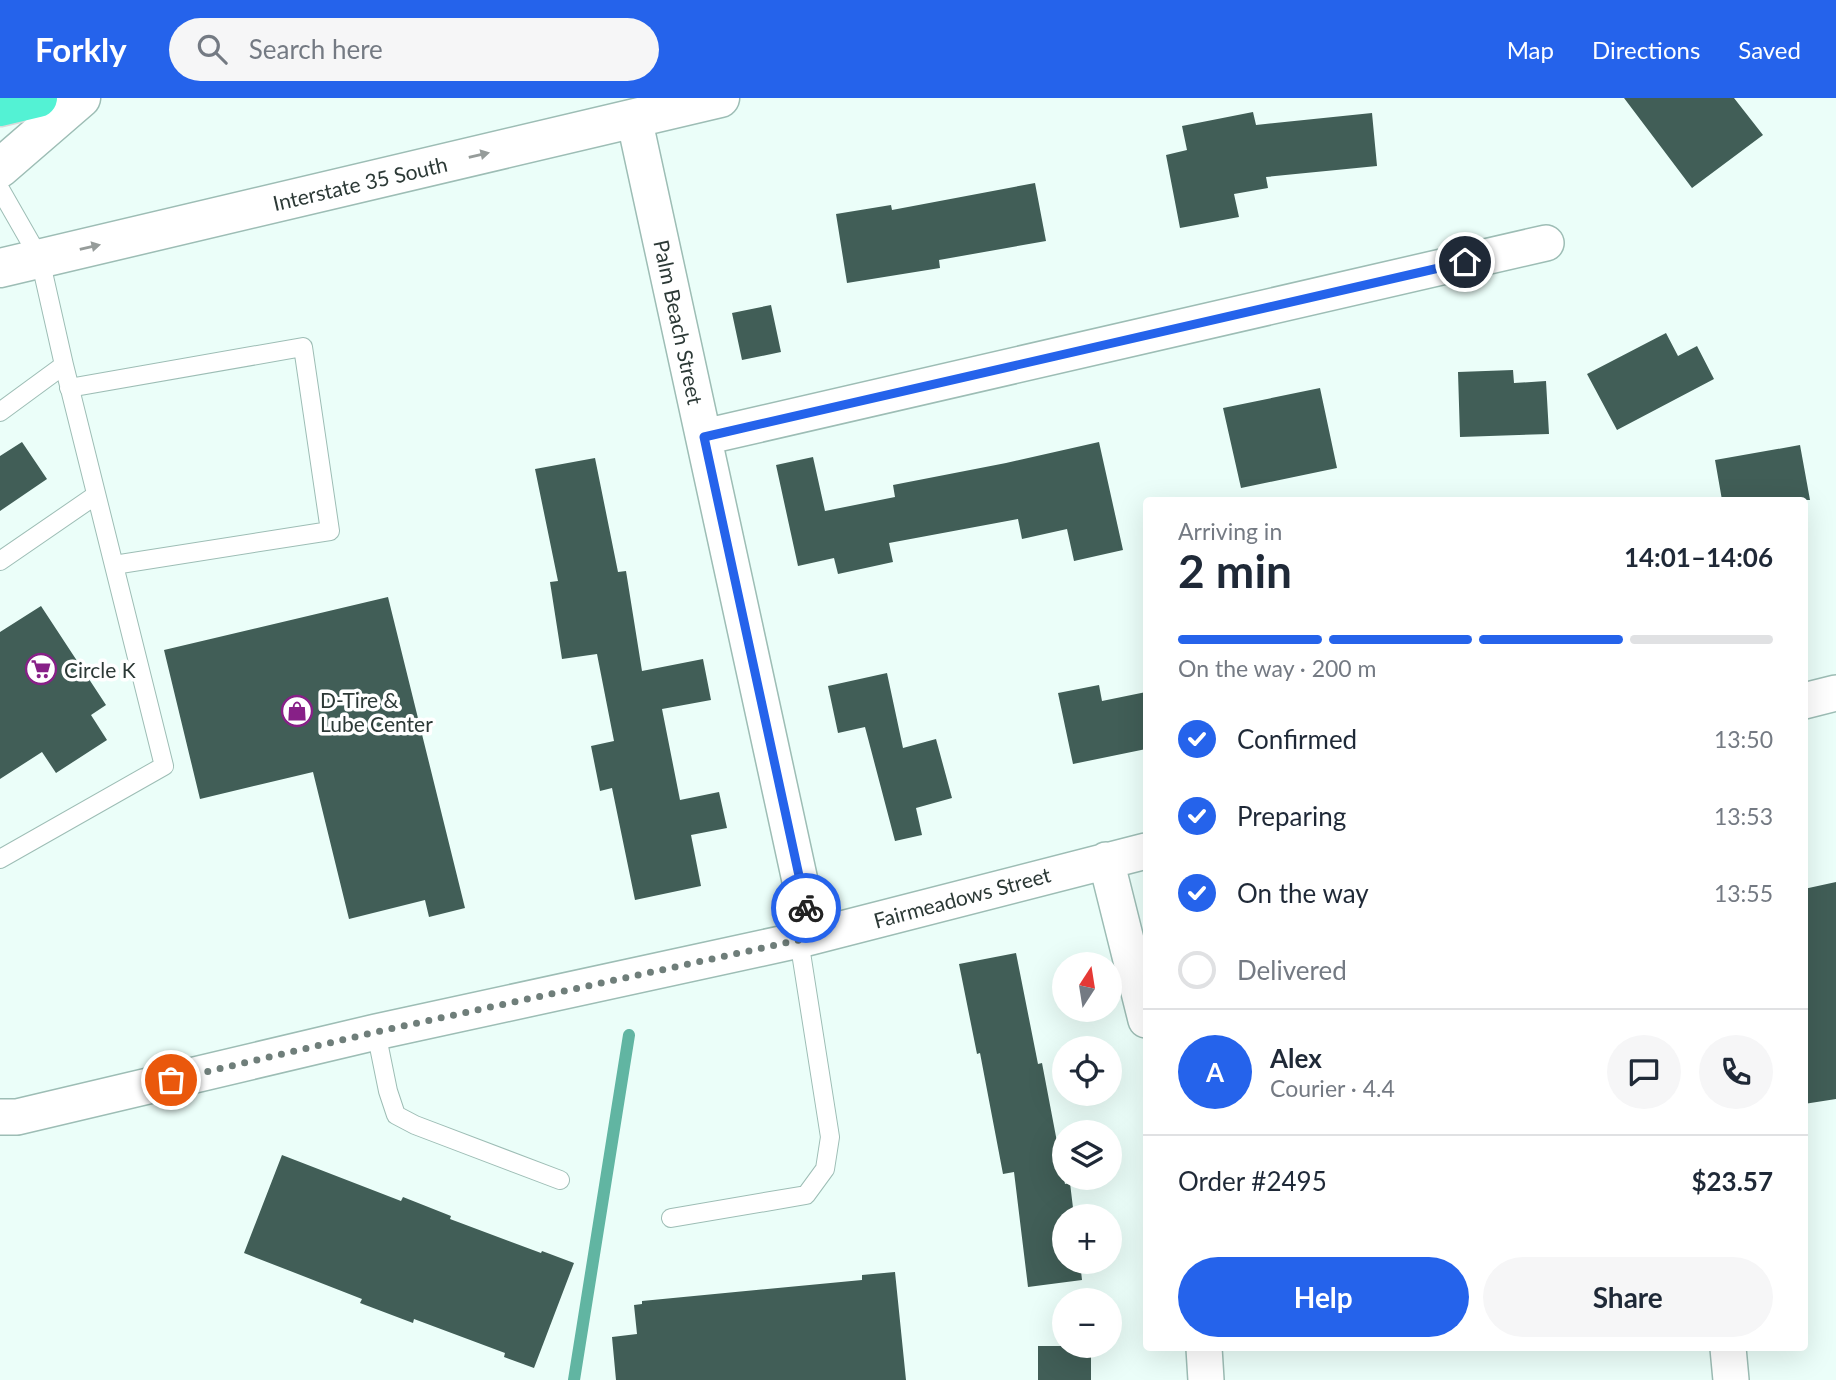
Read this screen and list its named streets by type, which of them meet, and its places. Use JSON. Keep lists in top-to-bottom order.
{
  "streets": {
    "main road": ["Interstate 35 South"],
    "street": ["Palm Beach Street", "Fairmeadows Street"]
  },
  "crossings": [
    ["Interstate 35 South", "Palm Beach Street"],
    ["Palm Beach Street", "Fairmeadows Street"]
  ],
  "one_way": ["Interstate 35 South"],
  "places": {
    "supermarket": ["Circle K"],
    "shop": ["D-Tire & Lube Center"]
  },
  "north": "top",
  "page": {
    "header": "Forkly",
    "search": "Search here",
    "nav": ["Map", "Directions", "Saved"],
    "heading": ["2 min", "Arriving in", "14:01–14:06"],
    "panel": [
      "Alex",
      "Courier · 4.4",
      "Order #2495",
      "$23.57"
    ],
    "bar": "On the way · 200 m",
    "list": [
      ["Confirmed", "13:50"],
      ["Preparing", "13:53"],
      ["On the way", "13:55"],
      "Delivered"
    ],
    "map_buttons": ["+", "−"],
    "round": "A",
    "buttons": ["Help", "Share"]
  }
}
